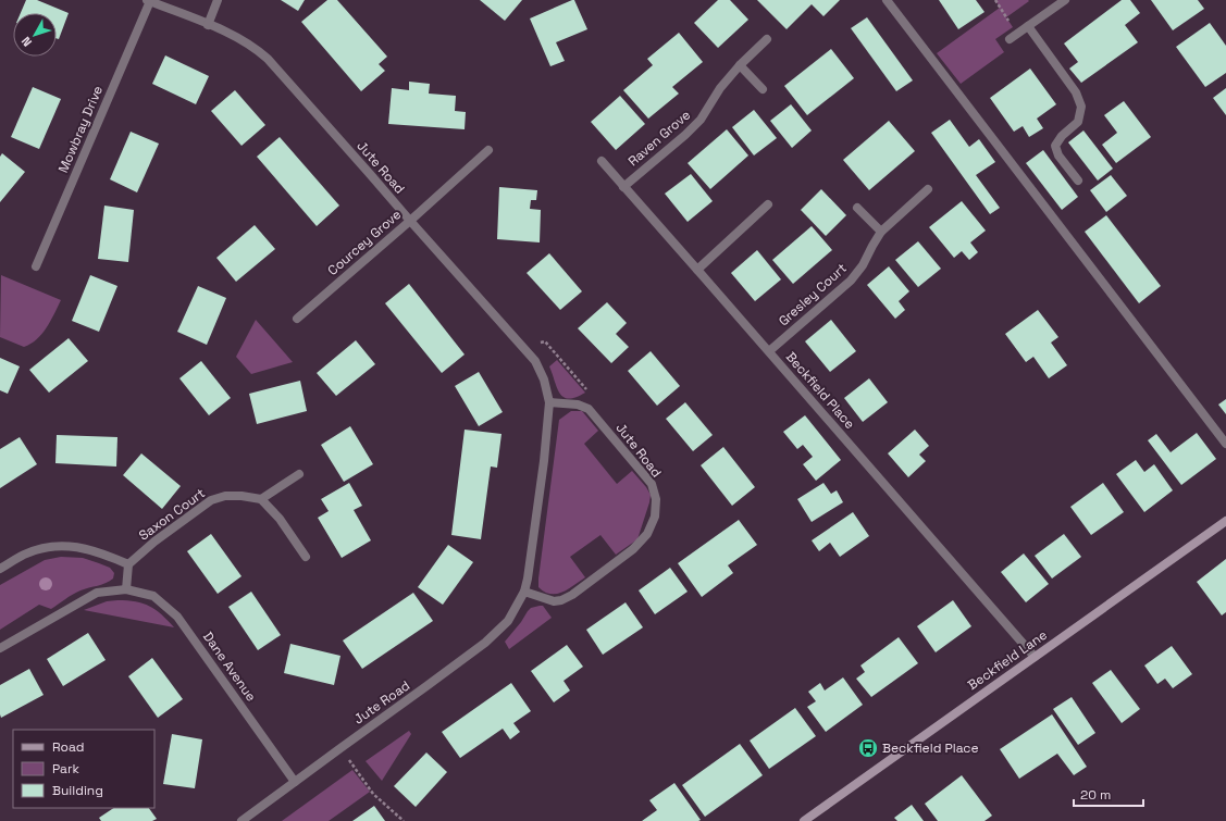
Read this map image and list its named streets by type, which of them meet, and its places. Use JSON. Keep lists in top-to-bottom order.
{
  "streets": {
    "street": [
      "Mowbray Drive",
      "Raven Grove",
      "Jute Road",
      "Courcey Grove",
      "Gresley Court",
      "Beckfield Place",
      "Saxon Court",
      "Beckfield Lane",
      "Dane Avenue"
    ]
  },
  "crossings": [
    ["Mowbray Drive", "Jute Road"],
    ["Raven Grove", "Beckfield Place"],
    ["Jute Road", "Courcey Grove"],
    ["Jute Road", "Dane Avenue"],
    ["Gresley Court", "Beckfield Place"],
    ["Beckfield Place", "Beckfield Lane"]
  ],
  "places": {
    "bus stop": ["Beckfield Place"]
  },
  "legend": ["Road", "Park", "Building"],
  "scale_bar": "20 m",
  "north": "bottom left"
}
